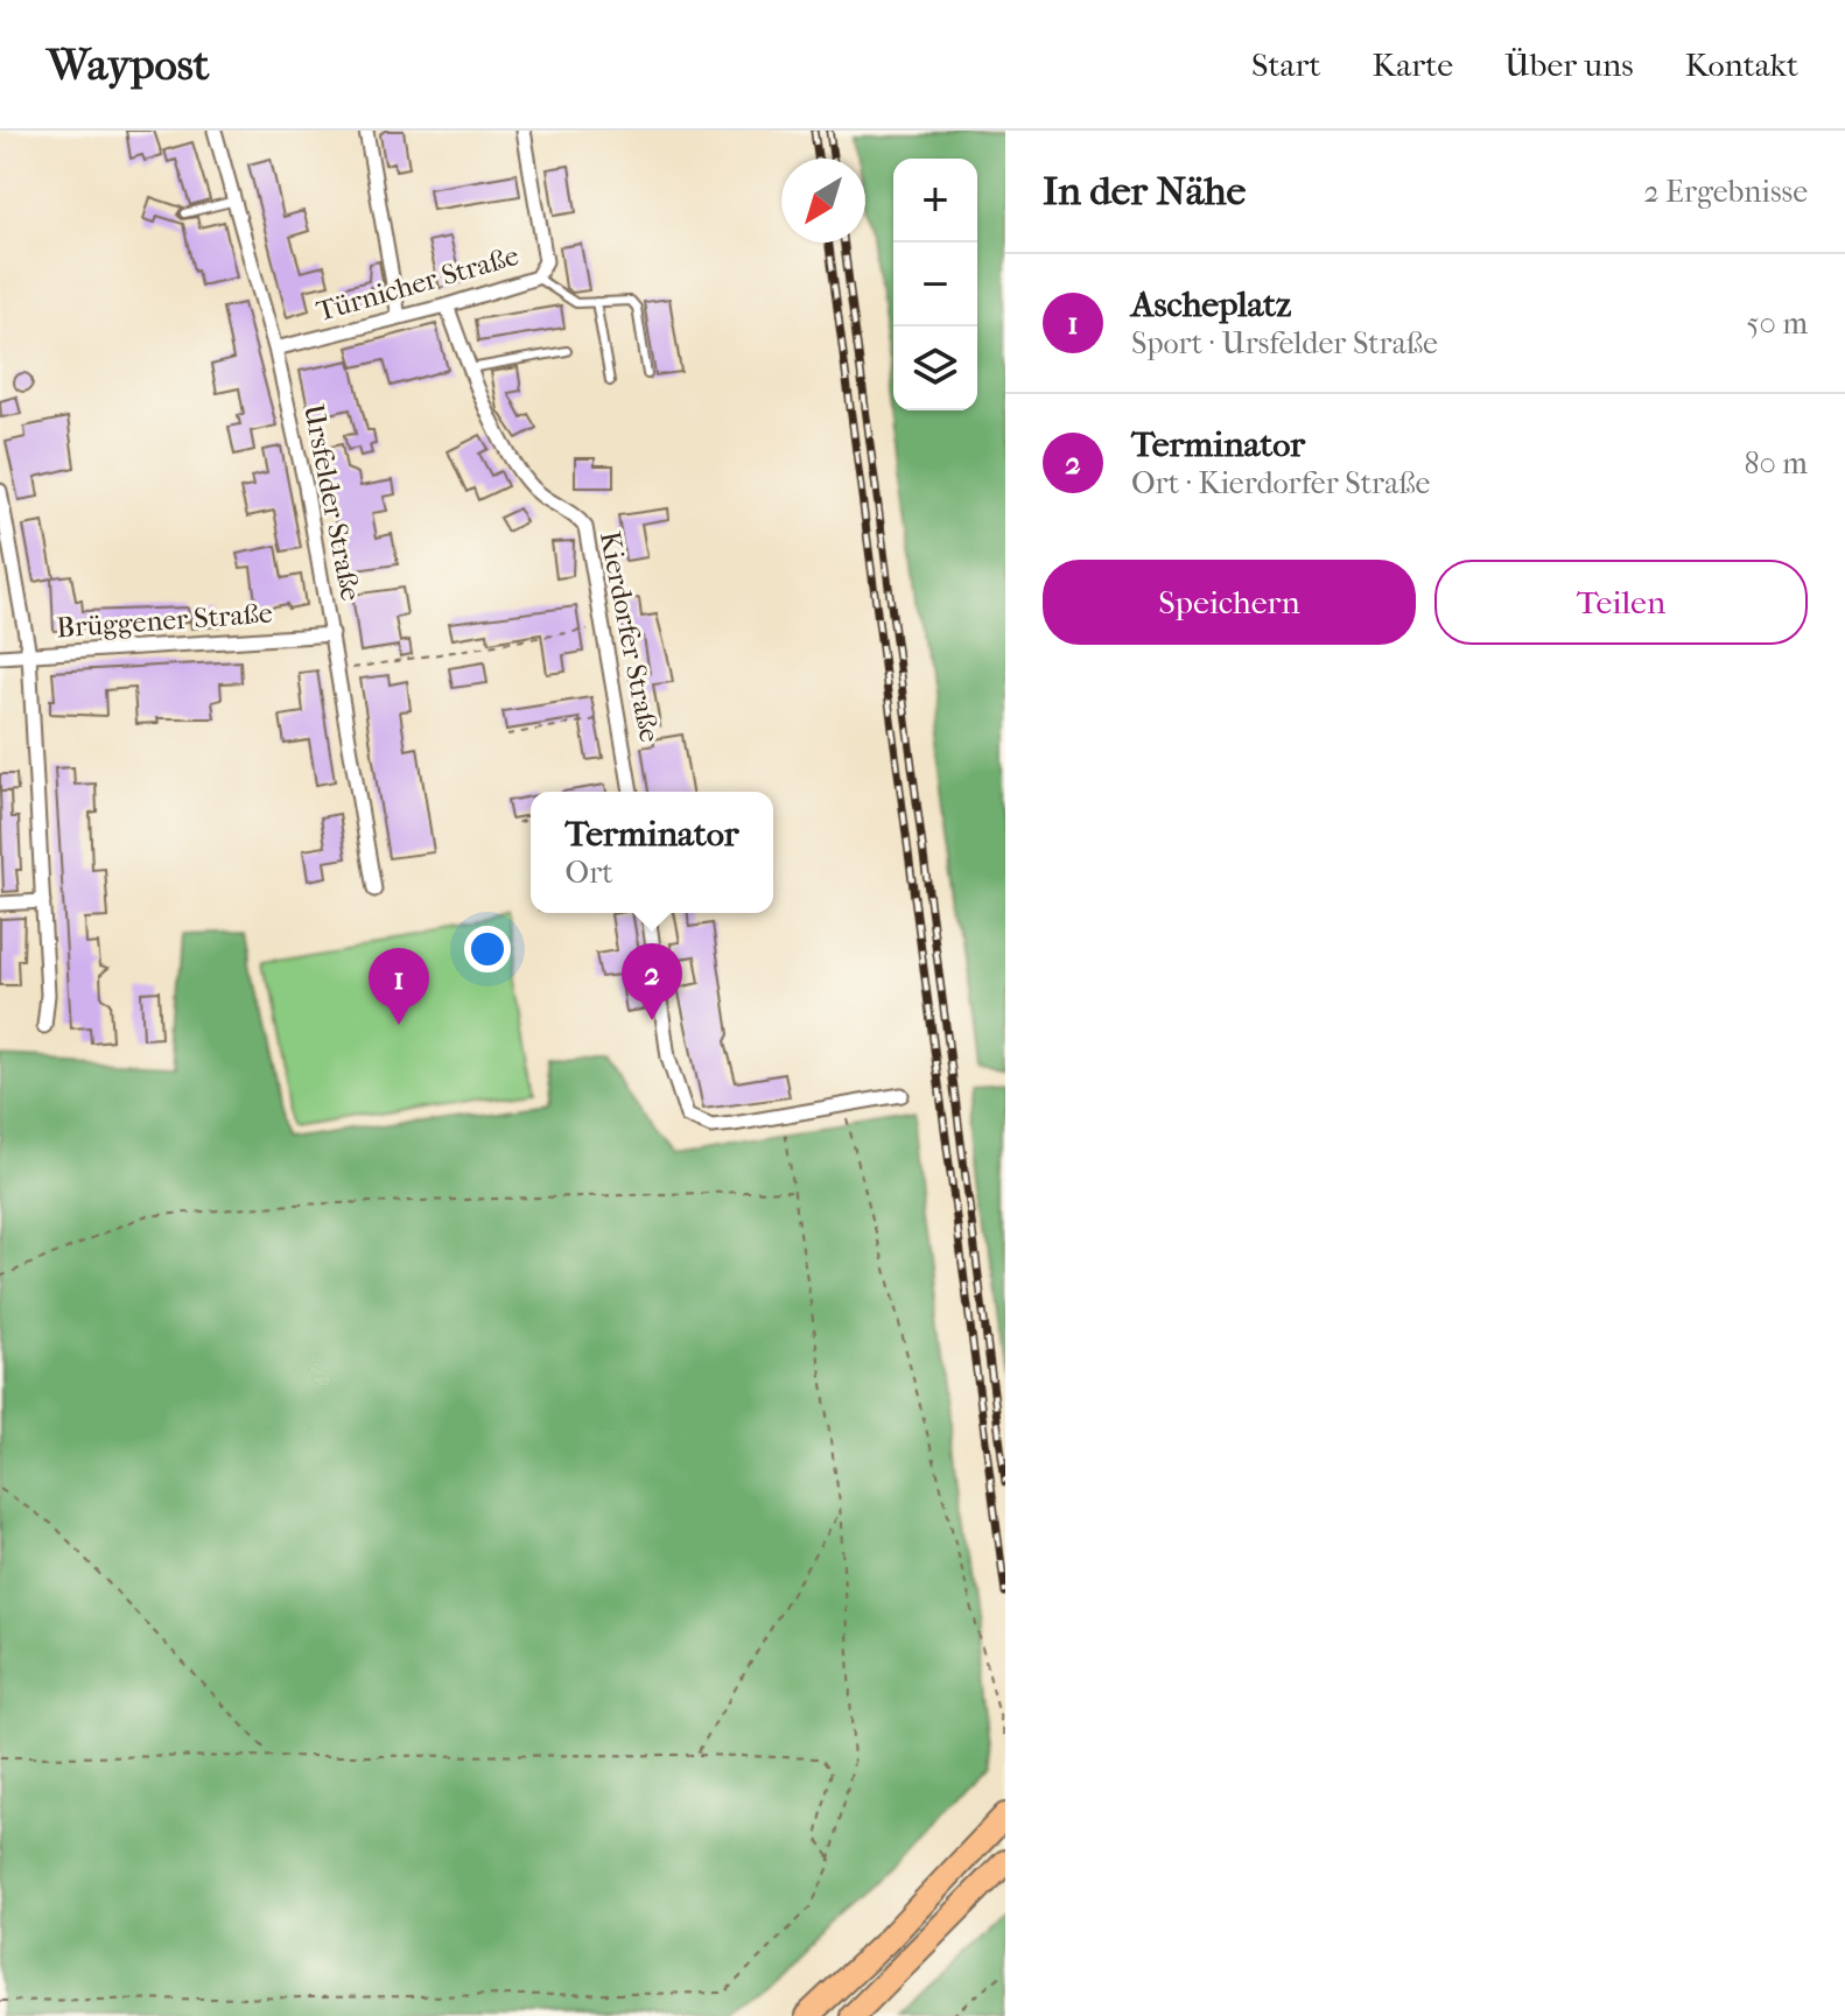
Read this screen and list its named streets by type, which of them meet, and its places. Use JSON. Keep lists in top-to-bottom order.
{
  "streets": {
    "street": [
      "Türnicher Straße",
      "Ursfelder Straße",
      "Brüggener Straße",
      "Kierdorfer Straße"
    ]
  },
  "crossings": [
    ["Türnicher Straße", "Ursfelder Straße"],
    ["Türnicher Straße", "Kierdorfer Straße"],
    ["Ursfelder Straße", "Brüggener Straße"]
  ],
  "north": "bottom left",
  "page": {
    "header": "Waypost",
    "nav": [
      "Start",
      "Karte",
      "Über uns",
      "Kontakt"
    ],
    "heading": ["In der Nähe", "2 Ergebnisse"],
    "map_buttons": ["+", "−"],
    "list": [
      {
        "mark": "1",
        "name": "Ascheplatz",
        "note": "Sport · Ursfelder Straße",
        "value": "50 m"
      },
      {
        "mark": "2",
        "name": "Terminator",
        "note": "Ort · Kierdorfer Straße",
        "value": "80 m"
      }
    ],
    "buttons": ["Speichern", "Teilen"],
    "popup": ["Terminator", "Ort"],
    "pins": ["2", "1"]
  }
}
